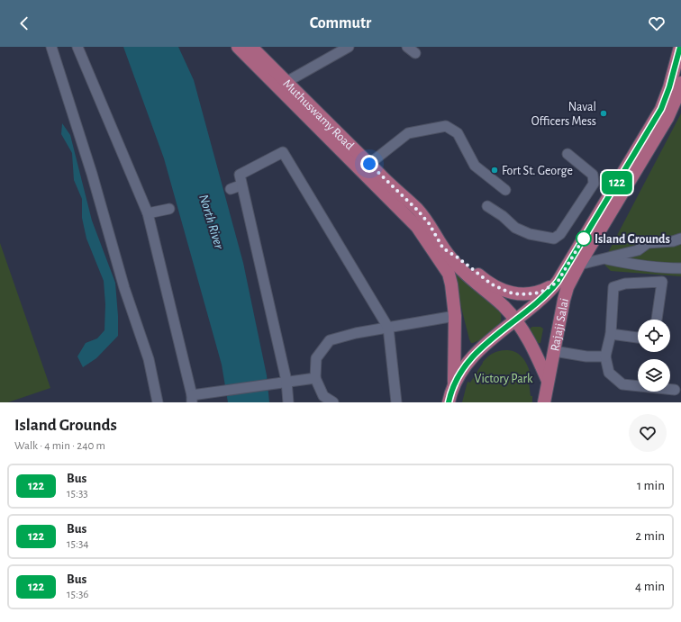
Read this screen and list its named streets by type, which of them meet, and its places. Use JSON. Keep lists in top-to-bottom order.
{
  "streets": {
    "main road": ["Muthuswamy Road", "Rajaji Salai"]
  },
  "crossings": [
    ["Muthuswamy Road", "Rajaji Salai"]
  ],
  "water": ["North River"],
  "parks": ["Victory Park"],
  "places": ["Naval Officers Mess", "Fort St. George", "Island Grounds"],
  "lines": ["bus line 122"],
  "page": {
    "header": "Commutr",
    "on_map": "122",
    "heading": ["Island Grounds", "Walk · 4 min · 240 m"],
    "list": [
      {
        "mark": "122",
        "name": "Bus",
        "note": "15:33",
        "value": "1 min"
      },
      {
        "mark": "122",
        "name": "Bus",
        "note": "15:34",
        "value": "2 min"
      },
      {
        "mark": "122",
        "name": "Bus",
        "note": "15:36",
        "value": "4 min"
      }
    ]
  }
}
